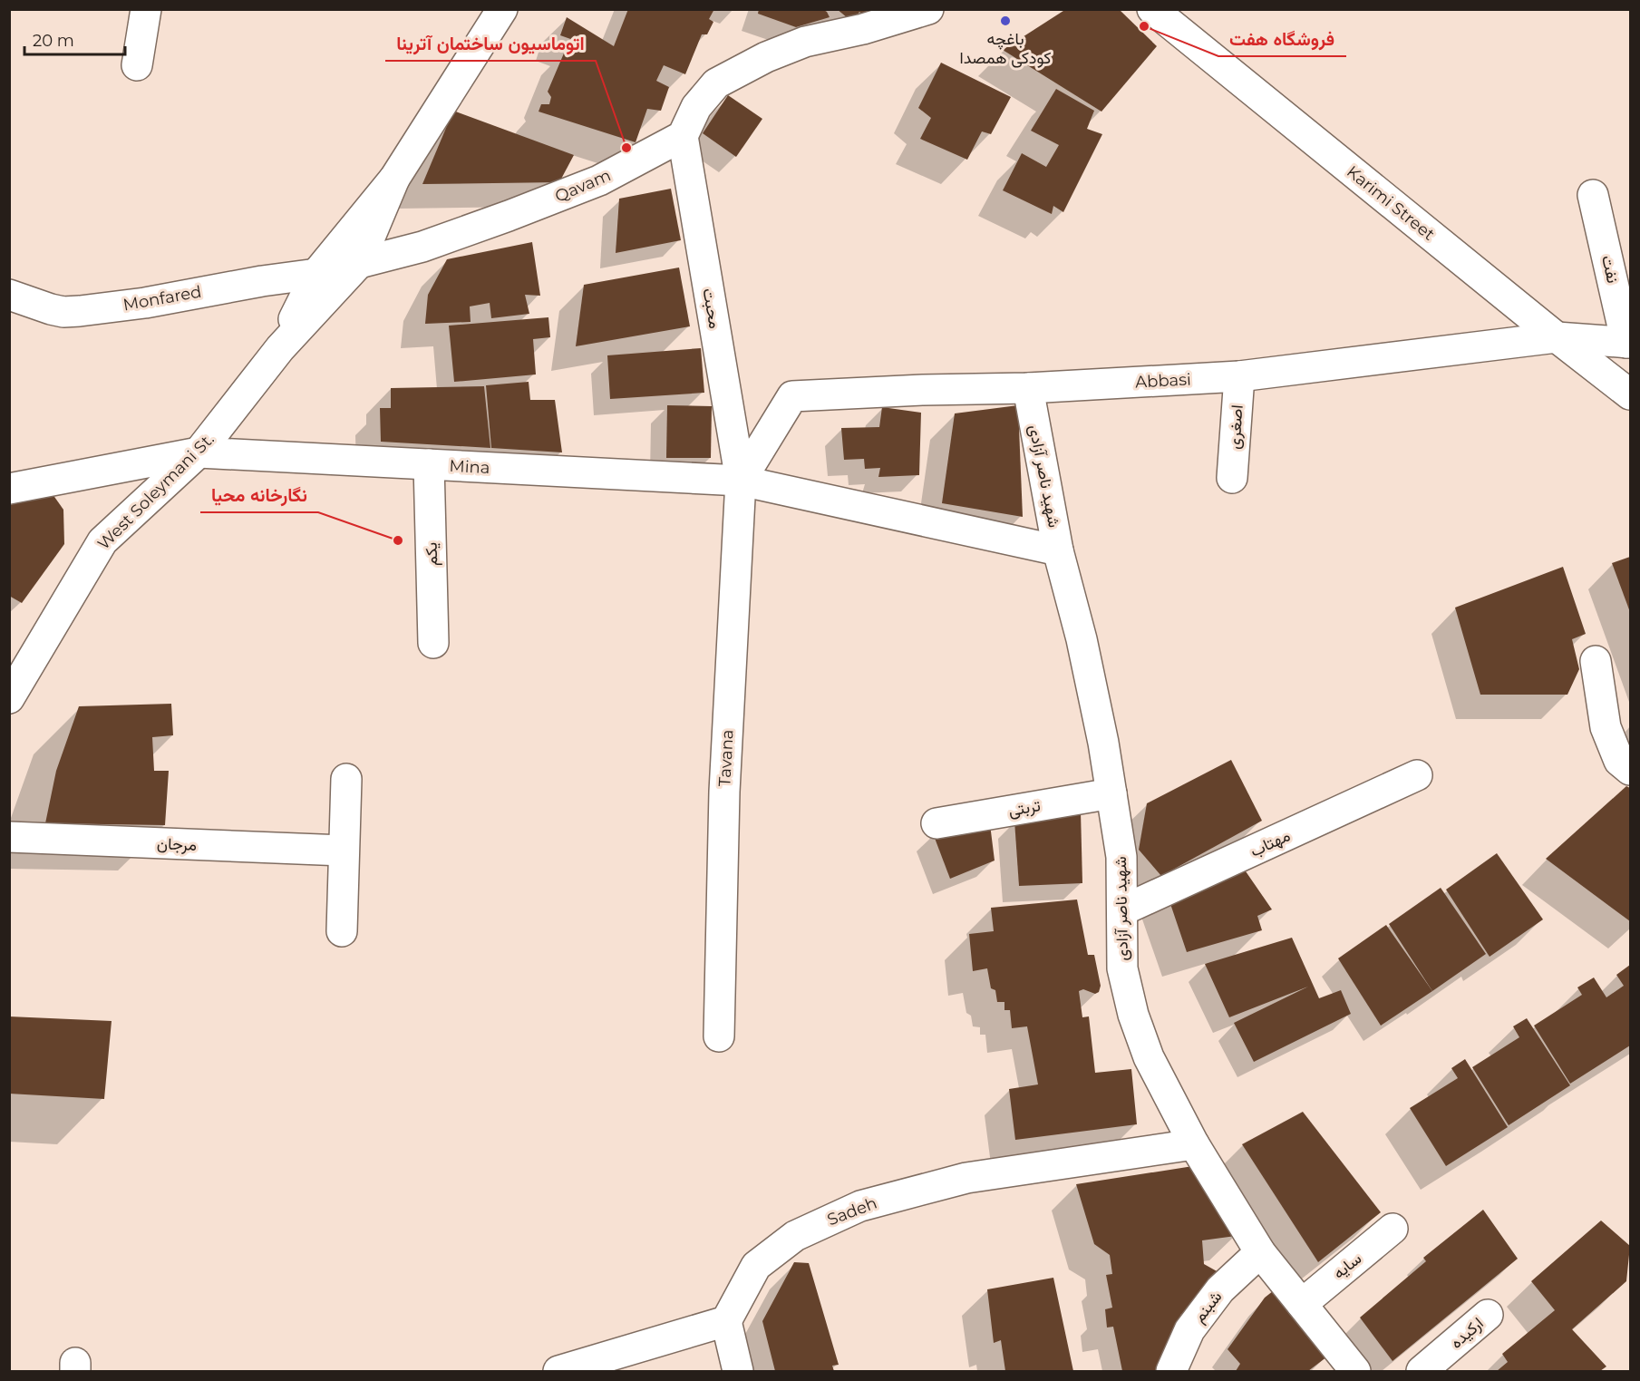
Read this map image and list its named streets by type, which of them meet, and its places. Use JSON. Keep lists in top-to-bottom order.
{
  "streets": {
    "street": [
      "Qavam",
      "Karimi Street",
      "نفت",
      "Monfared",
      "محبت",
      "Abbasi",
      "اصغری",
      "Mina",
      "شهید ناصر آزادی",
      "West Soleymani St.",
      "یکم",
      "Tavana",
      "تربتی",
      "مهتاب",
      "مرجان",
      "Sadeh",
      "سایه",
      "شبنم",
      "ارکیده"
    ]
  },
  "crossings": [
    ["Qavam", "محبت"],
    ["Qavam", "West Soleymani St."],
    ["Karimi Street", "Abbasi"],
    ["نفت", "Abbasi"],
    ["Monfared", "West Soleymani St."],
    ["محبت", "Abbasi"],
    ["محبت", "Mina"],
    ["محبت", "Tavana"],
    ["Abbasi", "اصغری"],
    ["Abbasi", "Mina"],
    ["Abbasi", "شهید ناصر آزادی"],
    ["Abbasi", "Tavana"],
    ["Mina", "شهید ناصر آزادی"],
    ["Mina", "West Soleymani St."],
    ["Mina", "یکم"],
    ["Mina", "Tavana"],
    ["شهید ناصر آزادی", "تربتی"],
    ["شهید ناصر آزادی", "مهتاب"],
    ["شهید ناصر آزادی", "Sadeh"],
    ["شهید ناصر آزادی", "سایه"],
    ["شهید ناصر آزادی", "شبنم"]
  ],
  "places": [
    "باغچه کودکی همصدا",
    "فروشگاه هفت",
    "اتوماسیون ساختمان آترینا",
    "نگارخانه محیا"
  ],
  "scale_bar": "20 m"
}
